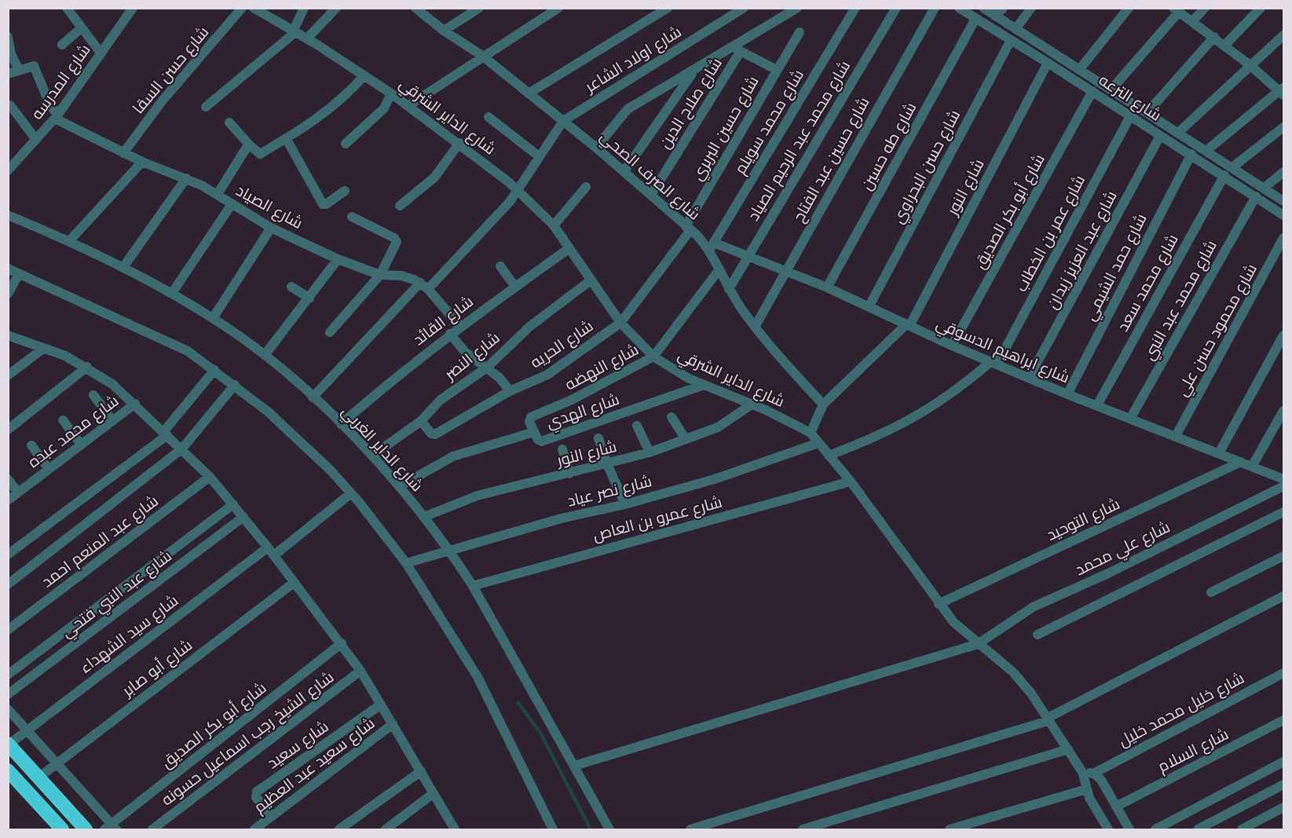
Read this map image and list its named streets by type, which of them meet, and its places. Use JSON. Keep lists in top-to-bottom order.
{
  "streets": {
    "street": [
      "شارع اولاد الشاعر",
      "شارع حسن السقا",
      "شارع المدرسه",
      "شارع الترعه",
      "شارع صلاح الدين",
      "شارع الداير الشرقي",
      "شارع محمد سويلم",
      "شارع حسين البربري",
      "شارع محمد عبد الرحيم الصياد",
      "شارع طه حسين",
      "شارع حسين عبد الفتاح",
      "شارع حسن البحراوي",
      "شارع الصرف الصحي",
      "شارع النور",
      "شارع الصياد",
      "شارع أبو بكر الصديق",
      "شارع عمر بن الخطاب",
      "شارع عبد العزيز زيدان",
      "شارع حمد الشيمي",
      "شارع محمد سعد",
      "شارع محمد عبد النبي",
      "شارع القائد",
      "شارع محمود حسن علي",
      "شارع الحريه",
      "شارع ابراهيم الدسوقي",
      "شارع النصر",
      "شارع النهضه",
      "شارع الهدي",
      "شارع محمد عبده",
      "شارع الداير الغربي",
      "شارع نصر عياد",
      "شارع عمرو بن العاص",
      "شارع التوحيد",
      "شارع عبد المنعم احمد",
      "شارع علي محمد",
      "شارع عبد النبي فتحي",
      "شارع سيد الشهداء",
      "شارع أبو صابر",
      "شارع خليل محمد خليل",
      "شارع الشيخ رجب اسماعيل حسونه",
      "شارع سعيد",
      "شارع السلام",
      "شارع سعيد عبد العظيم"
    ]
  },
  "crossings": [
    ["شارع اولاد الشاعر", "شارع الصرف الصحي"],
    ["شارع حسن السقا", "شارع الصياد"],
    ["شارع المدرسه", "شارع الصياد"],
    ["شارع الترعه", "شارع طه حسين"],
    ["شارع الترعه", "شارع حسن البحراوي"],
    ["شارع الترعه", "شارع النور"],
    ["شارع الترعه", "شارع أبو بكر الصديق"],
    ["شارع الترعه", "شارع عمر بن الخطاب"],
    ["شارع الترعه", "شارع عبد العزيز زيدان"],
    ["شارع الترعه", "شارع حمد الشيمي"],
    ["شارع الترعه", "شارع محمد سعد"],
    ["شارع الترعه", "شارع محمد عبد النبي"],
    ["شارع صلاح الدين", "شارع الصرف الصحي"],
    ["شارع الداير الشرقي", "شارع النور"],
    ["شارع الداير الشرقي", "شارع القائد"],
    ["شارع الداير الشرقي", "شارع الحريه"],
    ["شارع الداير الشرقي", "شارع النصر"],
    ["شارع الداير الشرقي", "شارع النهضه"],
    ["شارع الداير الشرقي", "شارع الهدي"],
    ["شارع الداير الشرقي", "شارع نصر عياد"],
    ["شارع الداير الشرقي", "شارع عمرو بن العاص"],
    ["شارع الداير الشرقي", "شارع التوحيد"],
    ["شارع الداير الشرقي", "شارع علي محمد"],
    ["شارع محمد سويلم", "شارع الصرف الصحي"],
    ["شارع محمد سويلم", "شارع ابراهيم الدسوقي"],
    ["شارع حسين البربري", "شارع الصرف الصحي"],
    ["شارع حسين البربري", "شارع الحريه"],
    ["شارع محمد عبد الرحيم الصياد", "شارع الصرف الصحي"],
    ["شارع محمد عبد الرحيم الصياد", "شارع ابراهيم الدسوقي"],
    ["شارع طه حسين", "شارع ابراهيم الدسوقي"],
    ["شارع حسين عبد الفتاح", "شارع الصرف الصحي"],
    ["شارع حسين عبد الفتاح", "شارع ابراهيم الدسوقي"],
    ["شارع حسن البحراوي", "شارع ابراهيم الدسوقي"],
    ["شارع الصرف الصحي", "شارع النور"],
    ["شارع الصرف الصحي", "شارع الحريه"],
    ["شارع الصرف الصحي", "شارع ابراهيم الدسوقي"],
    ["شارع الصرف الصحي", "شارع النهضه"],
    ["شارع النور", "شارع ابراهيم الدسوقي"],
    ["شارع النور", "شارع الداير الغربي"],
    ["شارع أبو بكر الصديق", "شارع ابراهيم الدسوقي"],
    ["شارع عمر بن الخطاب", "شارع ابراهيم الدسوقي"],
    ["شارع عبد العزيز زيدان", "شارع ابراهيم الدسوقي"],
    ["شارع حمد الشيمي", "شارع ابراهيم الدسوقي"],
    ["شارع محمد سعد", "شارع ابراهيم الدسوقي"],
    ["شارع محمد عبد النبي", "شارع ابراهيم الدسوقي"],
    ["شارع القائد", "شارع الداير الغربي"],
    ["شارع محمود حسن علي", "شارع ابراهيم الدسوقي"],
    ["شارع الحريه", "شارع النصر"],
    ["شارع ابراهيم الدسوقي", "شارع التوحيد"],
    ["شارع النصر", "شارع الداير الغربي"],
    ["شارع النهضه", "شارع الهدي"],
    ["شارع الهدي", "شارع الداير الغربي"],
    ["شارع الداير الغربي", "شارع نصر عياد"],
    ["شارع الداير الغربي", "شارع عمرو بن العاص"],
    ["شارع الداير الغربي", "شارع علي محمد"],
    ["شارع سعيد", "شارع سعيد عبد العظيم"]
  ]
}
